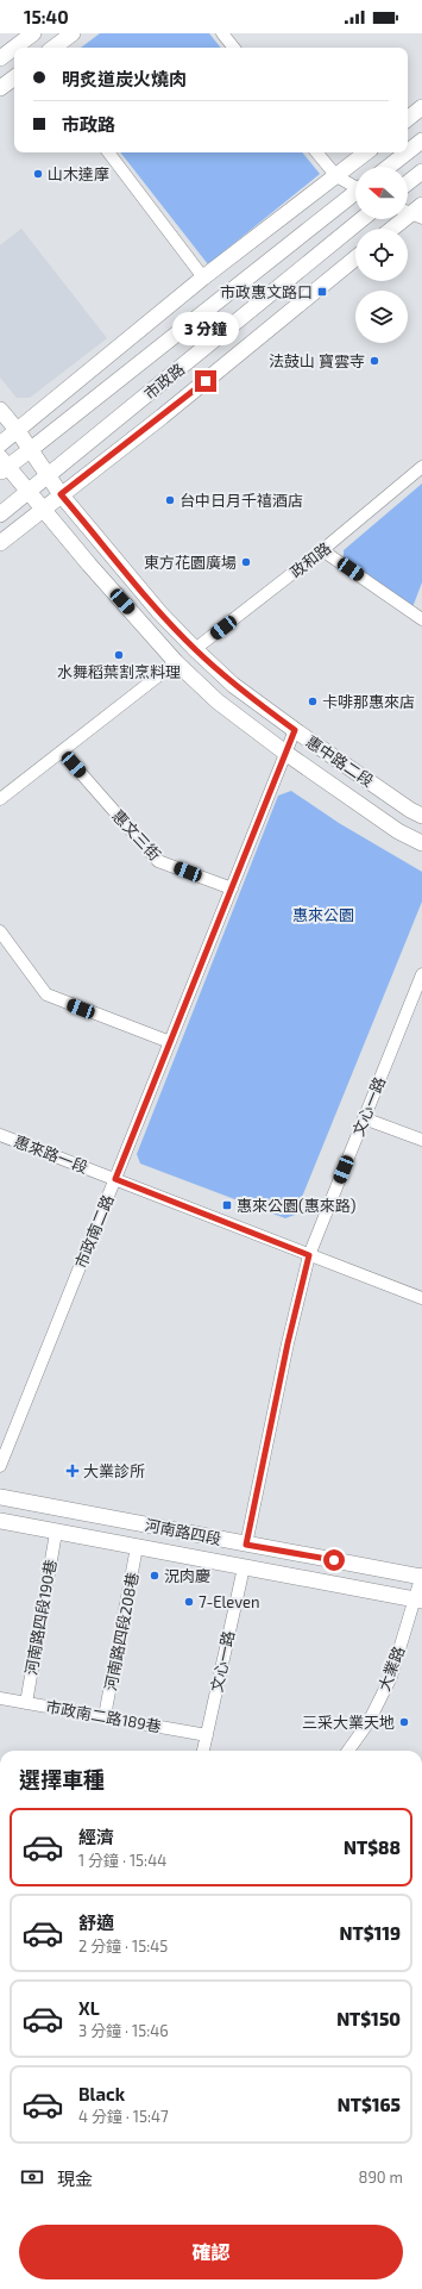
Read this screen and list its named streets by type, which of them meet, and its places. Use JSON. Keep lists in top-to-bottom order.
{
  "streets": {
    "street": [
      "市政路",
      "政和路",
      "惠中路二段",
      "惠文三街",
      "文心一路",
      "惠來路一段",
      "市政南二路",
      "河南路四段",
      "河南路四段190巷",
      "河南路四段208巷",
      "大業路",
      "市政南二路189巷"
    ]
  },
  "crossings": [
    ["市政路", "惠中路二段"],
    ["政和路", "惠中路二段"],
    ["惠中路二段", "市政南二路"],
    ["惠文三街", "市政南二路"],
    ["文心一路", "惠來路一段"],
    ["文心一路", "河南路四段"],
    ["文心一路", "市政南二路189巷"],
    ["惠來路一段", "市政南二路"],
    ["河南路四段", "河南路四段190巷"],
    ["河南路四段", "河南路四段208巷"],
    ["河南路四段", "大業路"],
    ["河南路四段190巷", "市政南二路189巷"],
    ["河南路四段208巷", "市政南二路189巷"]
  ],
  "parks": ["惠來公園"],
  "places": {
    "other": [
      "山木達摩",
      "法鼓山 寶雲寺",
      "台中日月千禧酒店",
      "東方花園廣場",
      "水舞稻葉割烹料理",
      "卡啡那惠來店",
      "況肉慶",
      "7-Eleven",
      "三采大業天地"
    ],
    "transit": ["市政惠文路口", "惠來公園(惠來路)"],
    "health": ["大業診所"]
  },
  "north": "left",
  "page": {
    "status": "15:40",
    "banner": ["明炙道炭火燒肉", "市政路"],
    "bubble": "3 分鐘",
    "heading": "選擇車種",
    "list": [
      {
        "name": "經濟",
        "note": "1 分鐘 · 15:44",
        "value": "NT$88"
      },
      {
        "name": "舒適",
        "note": "2 分鐘 · 15:45",
        "value": "NT$119"
      },
      {
        "name": "XL",
        "note": "3 分鐘 · 15:46",
        "value": "NT$150"
      },
      {
        "name": "Black",
        "note": "4 分鐘 · 15:47",
        "value": "NT$165"
      }
    ],
    "pay": ["現金", "890 m"],
    "buttons": "確認"
  }
}
